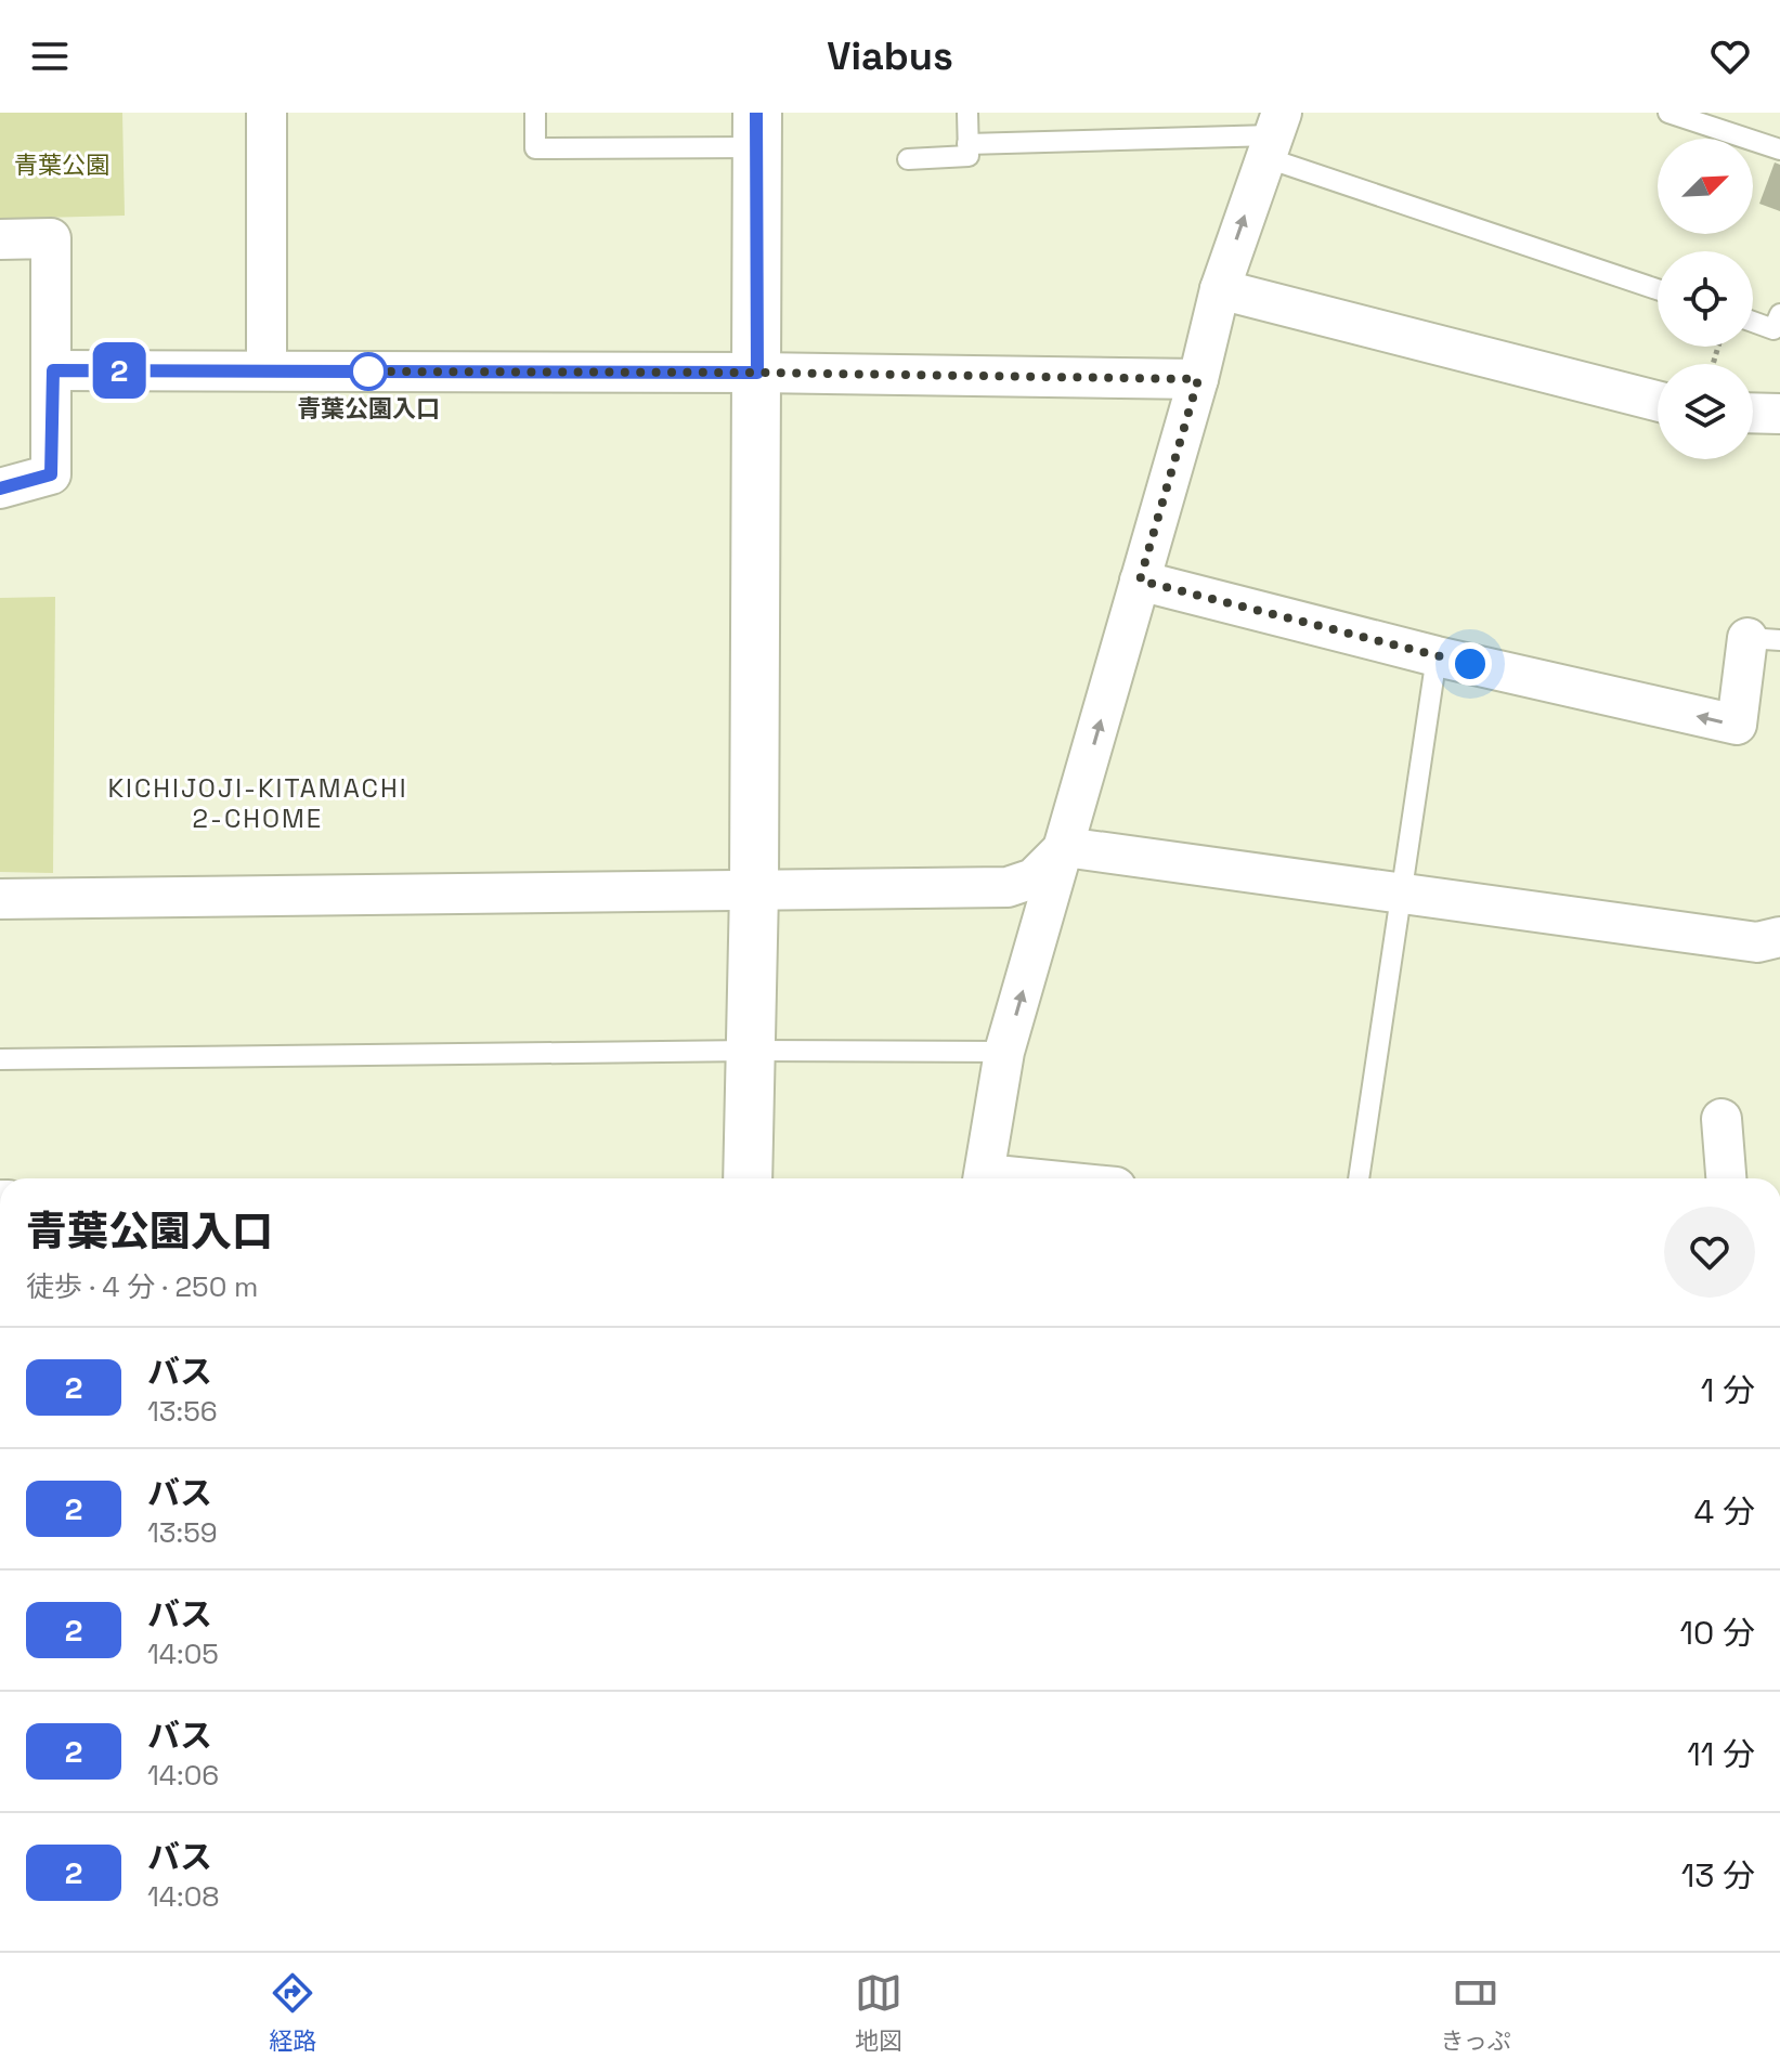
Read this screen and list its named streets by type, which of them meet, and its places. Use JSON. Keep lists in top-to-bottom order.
{
  "districts": ["KICHIJOJI-KITAMACHI 2-CHOME"],
  "parks": ["青葉公園"],
  "places": ["青葉公園入口"],
  "lines": ["bus line 2"],
  "north": "top right",
  "page": {
    "header": "Viabus",
    "on_map": "2",
    "heading": ["青葉公園入口", "徒歩 · 4 分 · 250 m"],
    "list": [
      {
        "mark": "2",
        "name": "バス",
        "note": "13:56",
        "value": "1 分"
      },
      {
        "mark": "2",
        "name": "バス",
        "note": "13:59",
        "value": "4 分"
      },
      {
        "mark": "2",
        "name": "バス",
        "note": "14:05",
        "value": "10 分"
      },
      {
        "mark": "2",
        "name": "バス",
        "note": "14:06",
        "value": "11 分"
      },
      {
        "mark": "2",
        "name": "バス",
        "note": "14:08",
        "value": "13 分"
      }
    ],
    "tabs": ["経路", "地図", "きっぷ"]
  }
}
